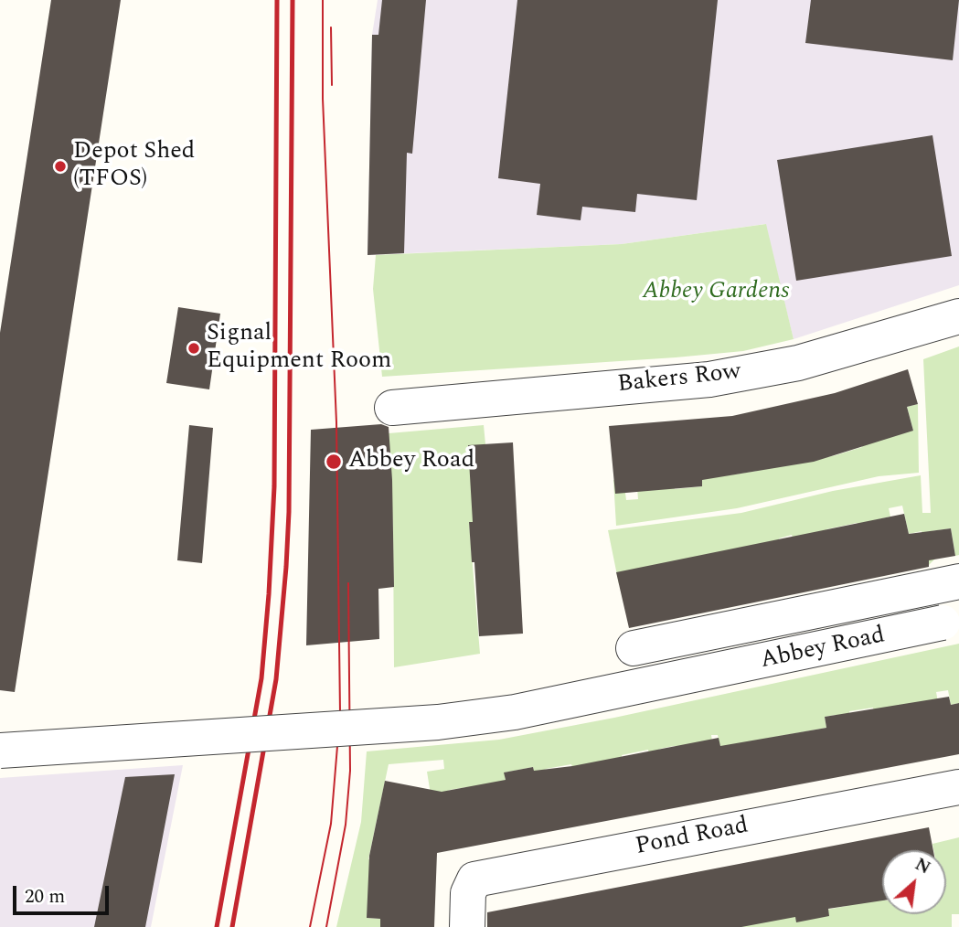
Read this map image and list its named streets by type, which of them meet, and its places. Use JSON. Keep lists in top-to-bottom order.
{
  "streets": {
    "street": ["Bakers Row", "Abbey Road", "Pond Road"]
  },
  "parks": ["Abbey Gardens"],
  "places": ["Depot Shed (TFOS)", "Signal Equipment Room", "Abbey Road"],
  "scale_bar": "20 m",
  "north": "top right"
}
